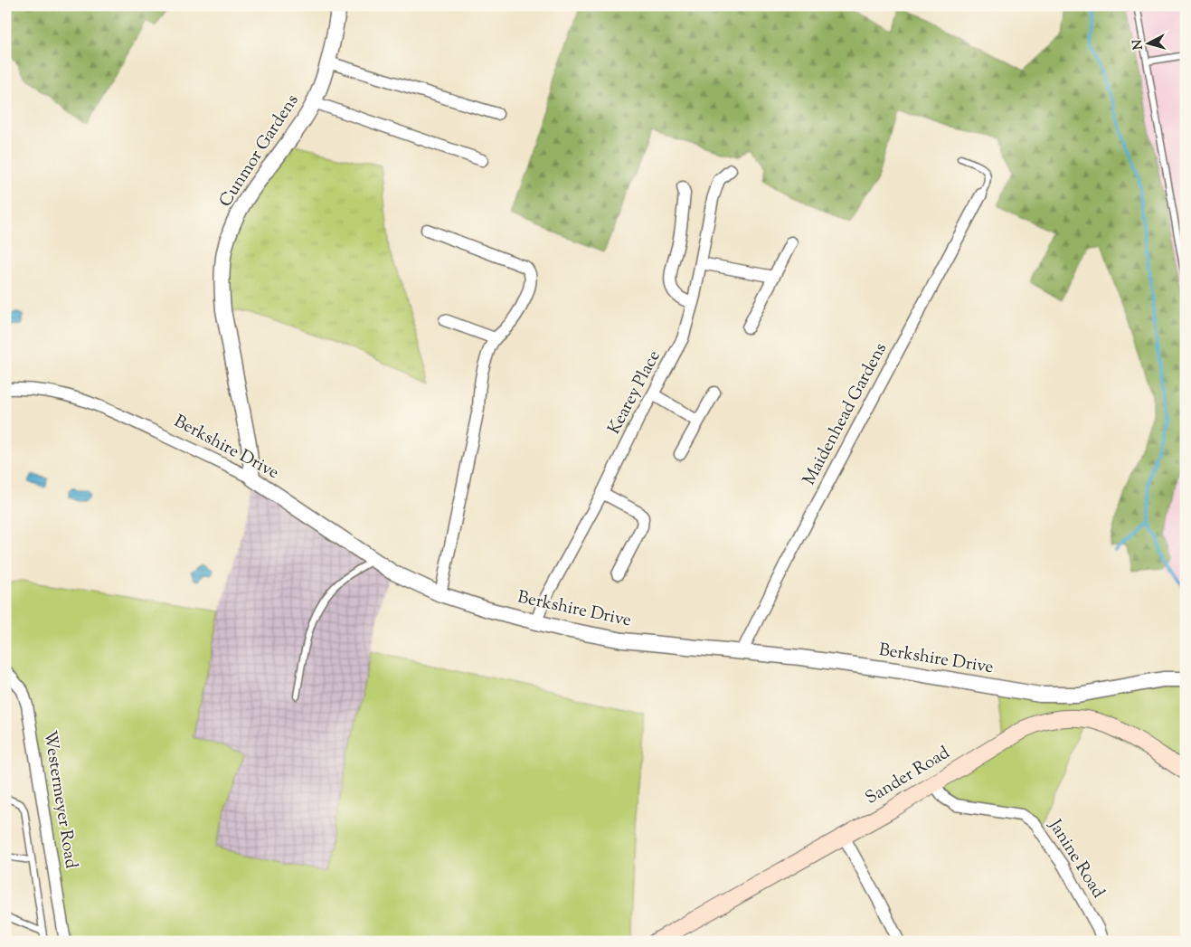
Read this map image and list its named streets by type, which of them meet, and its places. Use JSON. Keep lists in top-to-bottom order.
{
  "streets": {
    "main road": ["Sander Road"],
    "street": [
      "Cunmor Gardens",
      "Kearey Place",
      "Maidenhead Gardens",
      "Berkshire Drive",
      "Westermeyer Road",
      "Janine Road"
    ]
  },
  "crossings": [
    ["Cunmor Gardens", "Berkshire Drive"],
    ["Kearey Place", "Berkshire Drive"],
    ["Maidenhead Gardens", "Berkshire Drive"],
    ["Sander Road", "Janine Road"]
  ],
  "north": "left"
}
